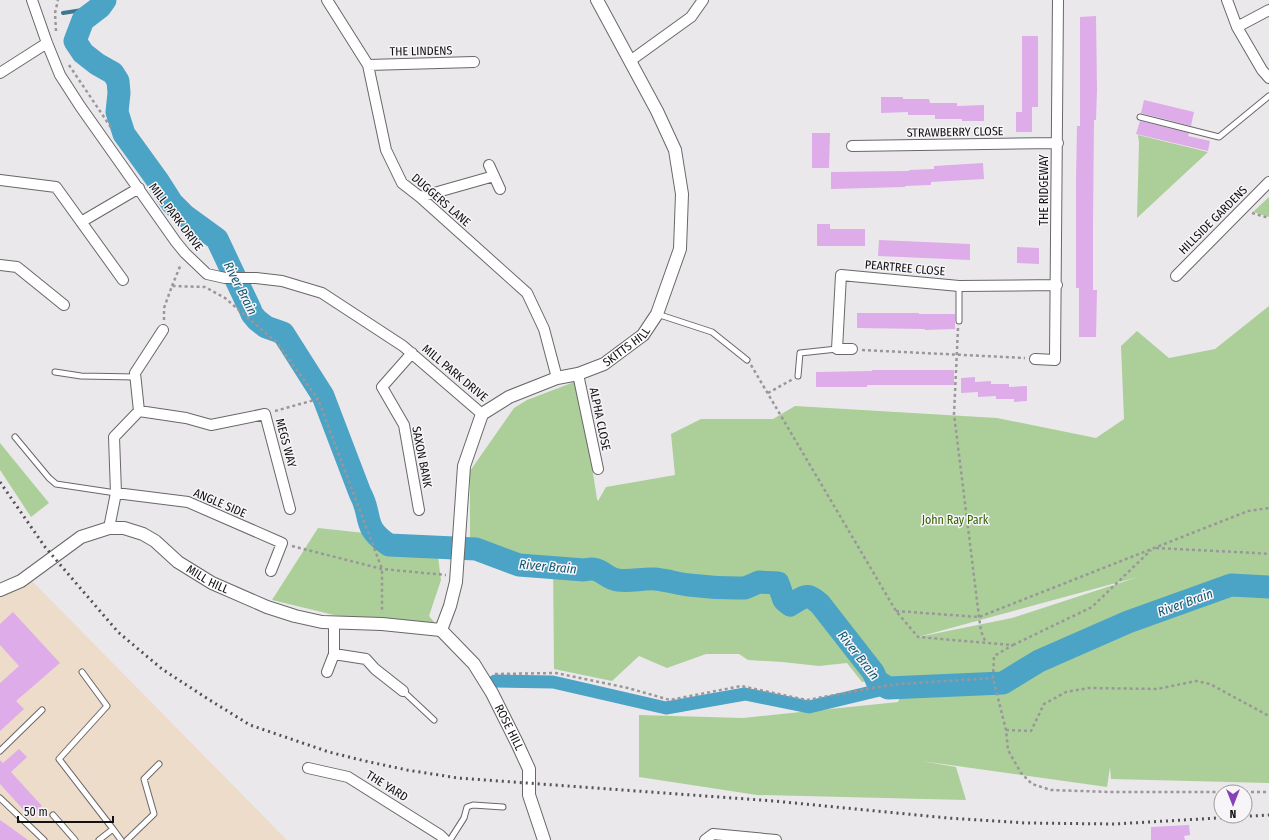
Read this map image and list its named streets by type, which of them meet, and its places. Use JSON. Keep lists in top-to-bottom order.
{
  "streets": {
    "street": [
      "THE LINDENS",
      "STRAWBERRY CLOSE",
      "THE RIDGEWAY",
      "DUGGERS LANE",
      "MILL PARK DRIVE",
      "HILLSIDE GARDENS",
      "PEARTREE CLOSE",
      "SKITTS HILL",
      "ALPHA CLOSE",
      "MEGS WAY",
      "SAXON BANK",
      "ANGLE SIDE",
      "MILL HILL",
      "ROSE HILL",
      "THE YARD"
    ]
  },
  "crossings": [
    ["THE LINDENS", "DUGGERS LANE"],
    ["STRAWBERRY CLOSE", "THE RIDGEWAY"],
    ["THE RIDGEWAY", "PEARTREE CLOSE"],
    ["DUGGERS LANE", "SKITTS HILL"],
    ["MILL PARK DRIVE", "SKITTS HILL"],
    ["MILL PARK DRIVE", "SAXON BANK"],
    ["SKITTS HILL", "ALPHA CLOSE"],
    ["MILL HILL", "ROSE HILL"]
  ],
  "water": ["River Brain"],
  "parks": ["John Ray Park"],
  "scale_bar": "50 m",
  "north": "bottom"
}
